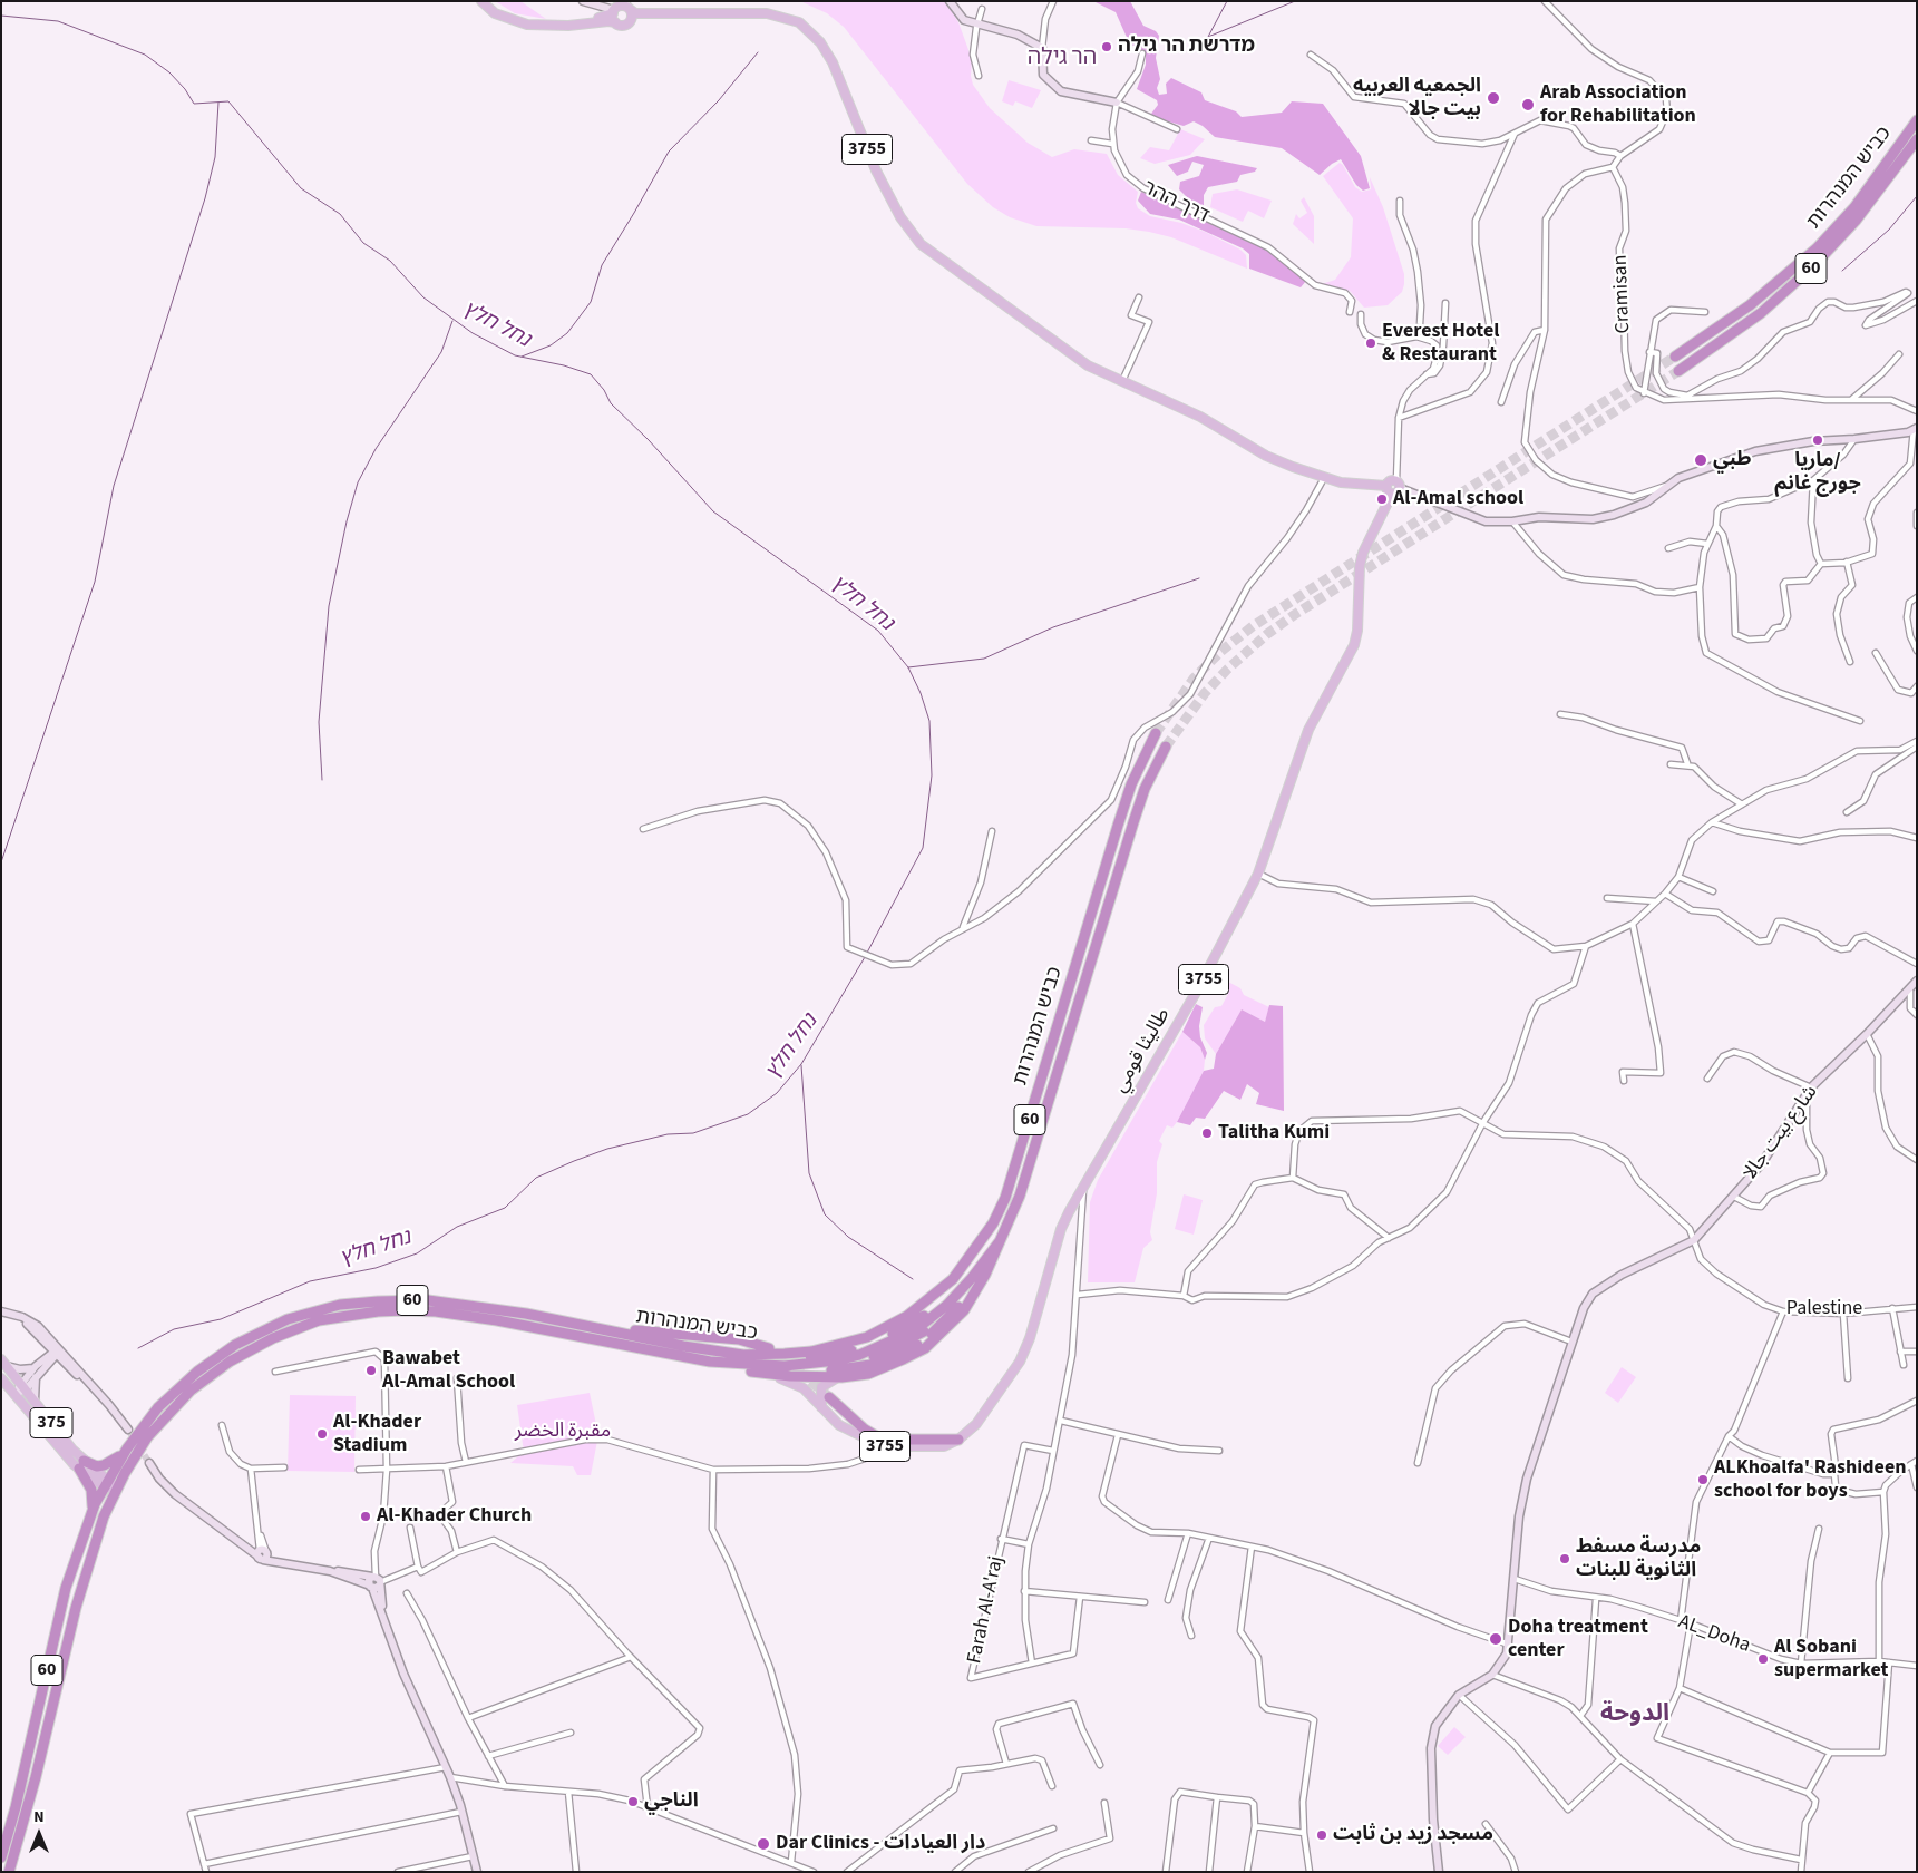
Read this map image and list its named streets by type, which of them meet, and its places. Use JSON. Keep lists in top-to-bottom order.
{
  "streets": {
    "highway": ["כביש המנהרות", "60"],
    "main road": ["3755", "طاليثا قومي", "375"],
    "street": [
      "דרך ההר",
      "Cramisan",
      "شارع بيت جالا",
      "Palestine",
      "Farah Al-A'raj",
      "AL_Doha"
    ]
  },
  "crossings": [
    ["3755", "60"],
    ["3755", "طاليثا قومي"],
    ["כביש המנהרות", "60"],
    ["כביש המנהרות", "375"],
    ["60", "375"],
    ["شارع بيت جالا", "Palestine"]
  ],
  "districts": ["הר גילה", "الدوحة"],
  "water": ["נחל חלץ"],
  "parks": ["مقبرة الخضر"],
  "places": [
    "מדרשת הר גילה",
    "الجمعيه العربيه بيت جالا",
    "Arab Association for Rehabilitation",
    "Everest Hotel & Restaurant",
    "ماريا/ جورج غانم",
    "طبي",
    "Al-Amal school",
    "Talitha Kumi",
    "Bawabet Al-Amal School",
    "Al-Khader Stadium",
    "ALKhoalfa' Rashideen school for boys",
    "Al-Khader Church",
    "مدرسة مسفط الثانوية للبنات",
    "Doha treatment center",
    "Al Sobani supermarket",
    "الناجي",
    "مسجد زيد بن ثابت",
    "Dar Clinics - دار العيادات"
  ],
  "north": "top"
}
